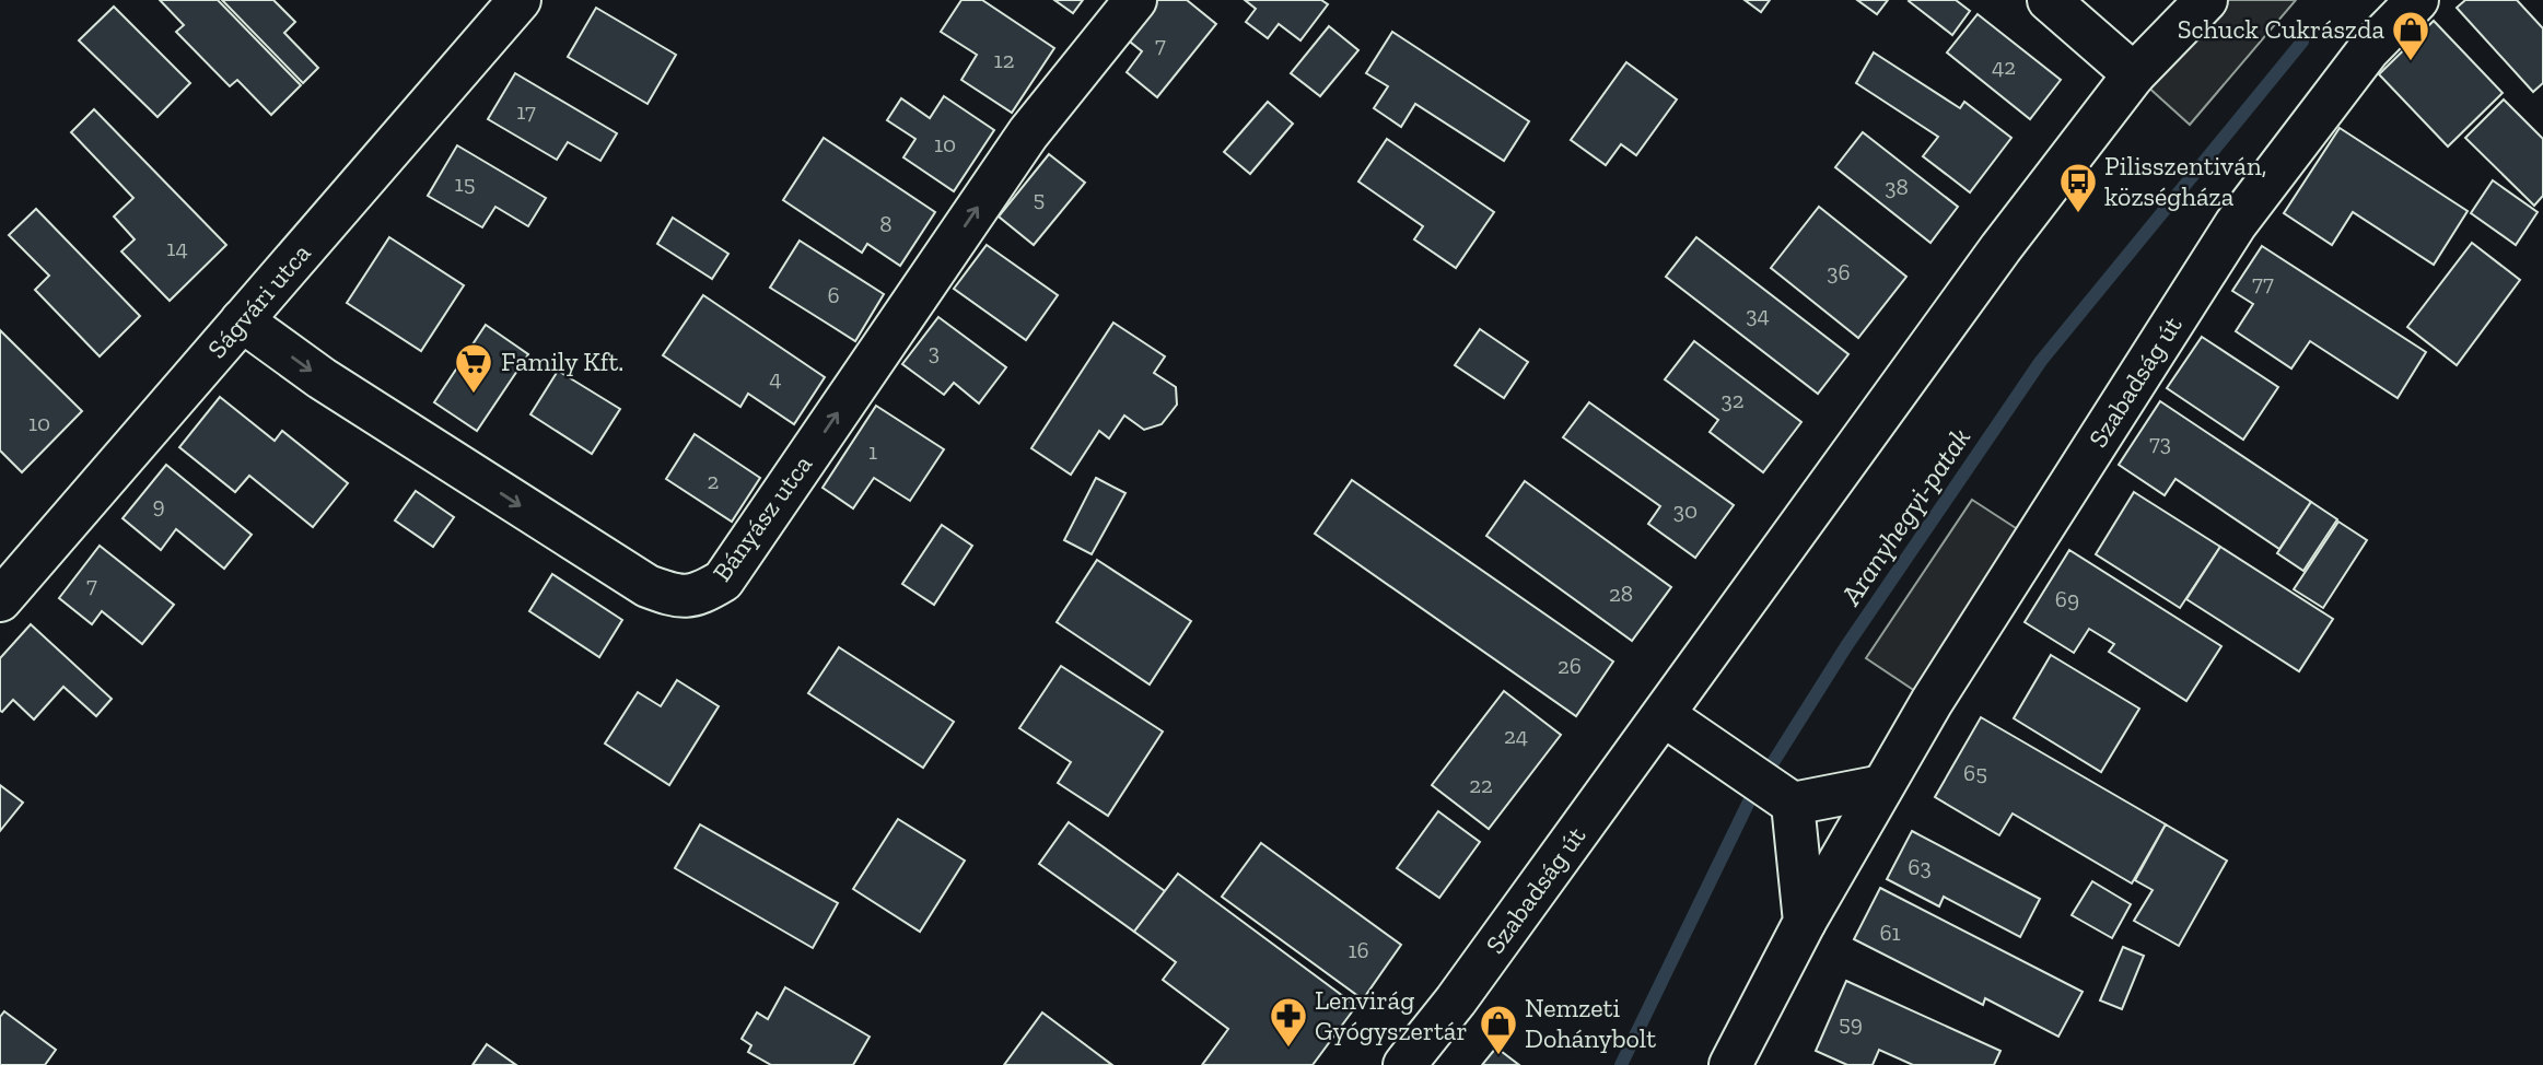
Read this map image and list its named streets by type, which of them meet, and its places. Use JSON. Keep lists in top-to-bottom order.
{
  "streets": {
    "street": ["Ságvári utca", "Szabadság út", "Bányász utca"]
  },
  "crossings": [
    ["Ságvári utca", "Bányász utca"]
  ],
  "water": ["Aranyhegyi-patak"],
  "places": {
    "shop": ["Schuck Cukrászda", "Nemzeti Dohánybolt"],
    "bus stop": ["Pilisszentiván, községháza"],
    "supermarket": ["Family Kft."],
    "pharmacy": ["Lenvirág Gyógyszertár"]
  },
  "house_numbers": [
    "7",
    "12",
    "42",
    "17",
    "10",
    "15",
    "38",
    "5",
    "8",
    "14",
    "36",
    "77",
    "6",
    "34",
    "3",
    "4",
    "32",
    "10",
    "73",
    "1",
    "2",
    "9",
    "30",
    "7",
    "28",
    "69",
    "26",
    "24",
    "65",
    "22",
    "63",
    "61",
    "16",
    "59"
  ]
}
